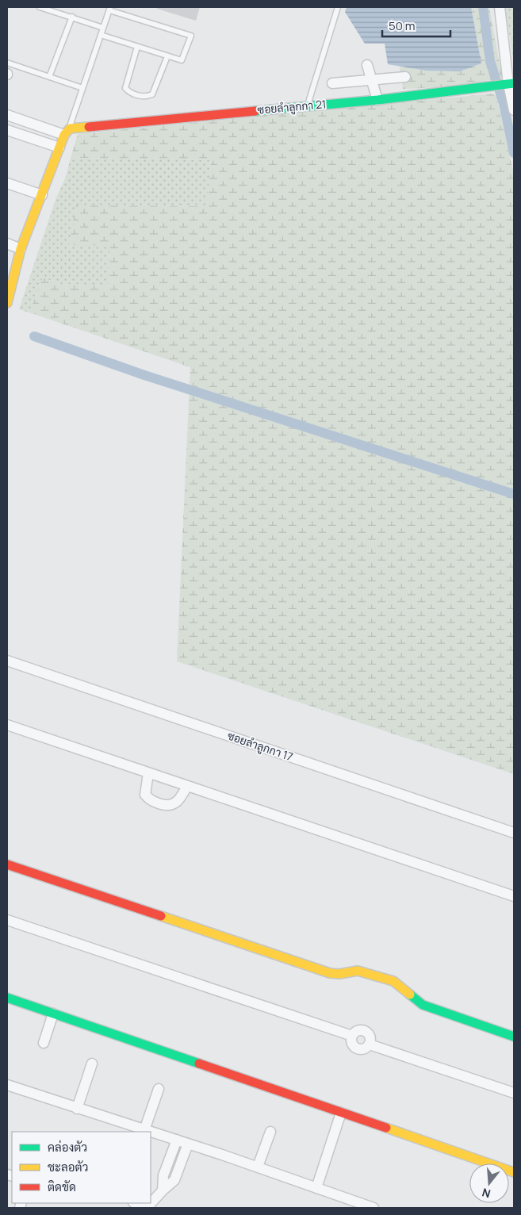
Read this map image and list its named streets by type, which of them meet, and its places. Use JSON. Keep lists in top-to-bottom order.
{
  "streets": {
    "street": ["ซอยลำลูกกา 21", "ซอยลำลูกกา 17"]
  },
  "legend": ["คล่องตัว", "ชะลอตัว", "ติดขัด"],
  "scale_bar": "50 m",
  "north": "bottom"
}
